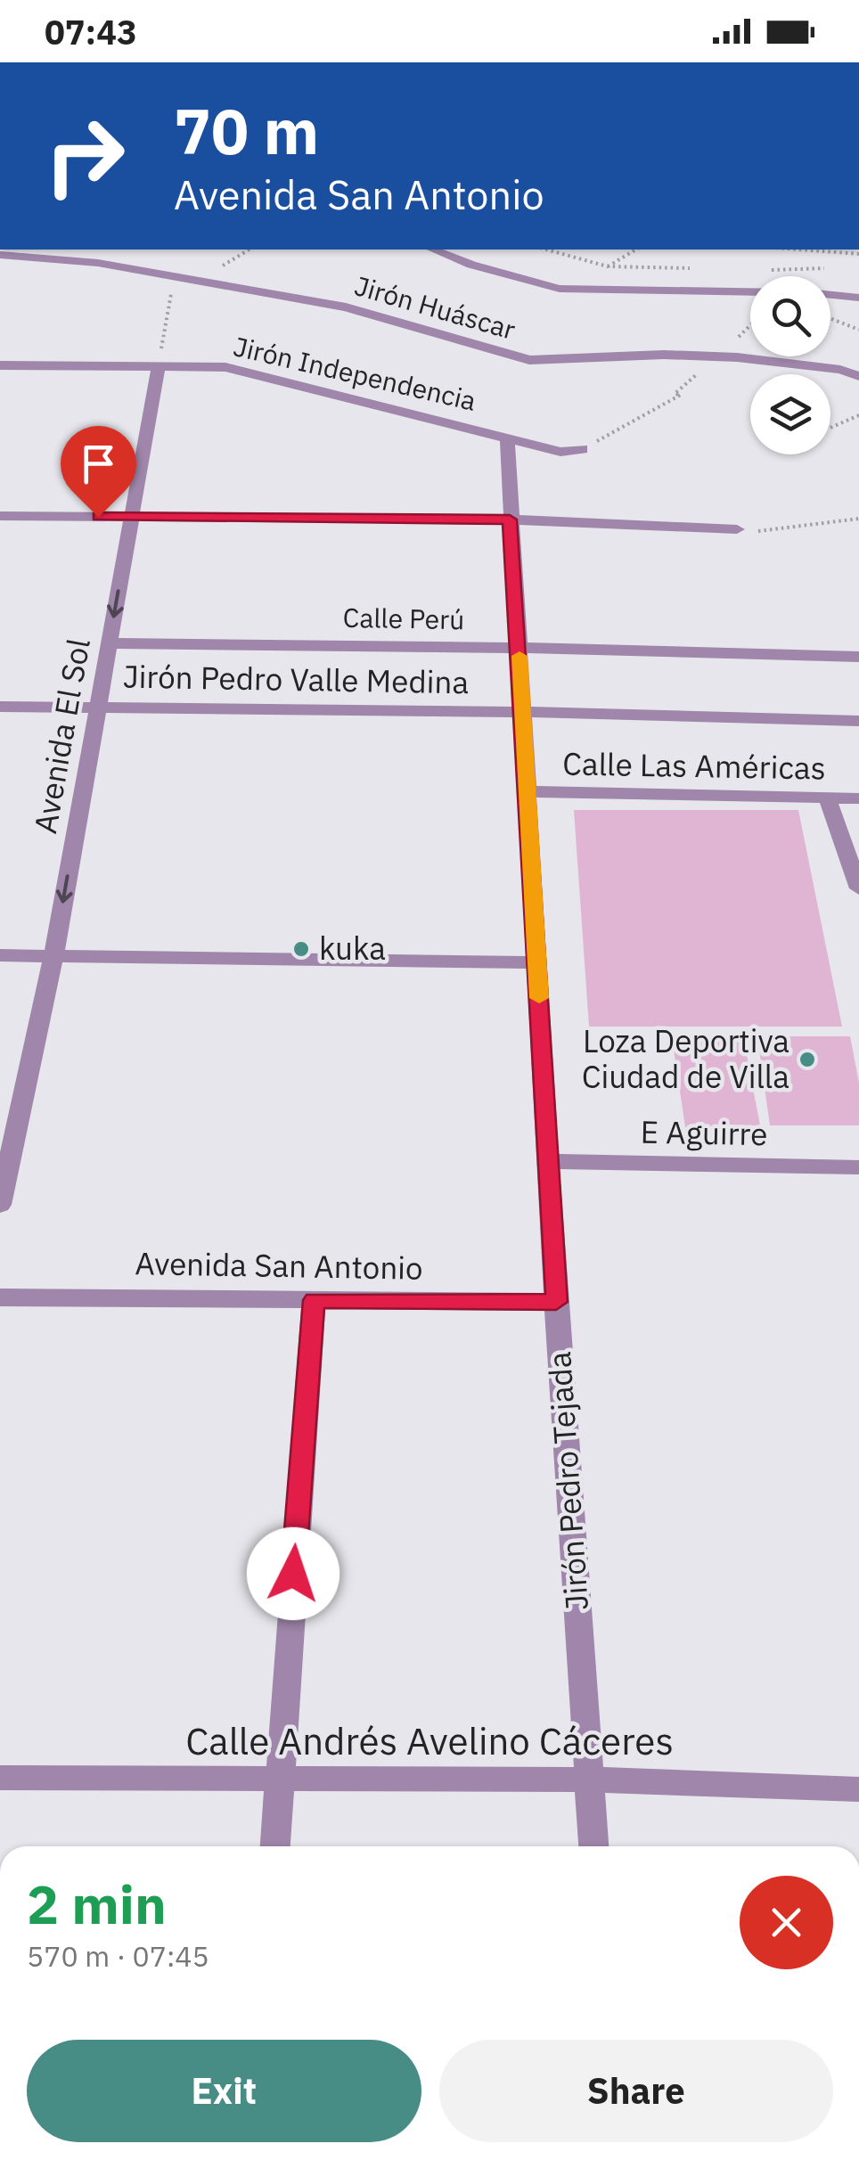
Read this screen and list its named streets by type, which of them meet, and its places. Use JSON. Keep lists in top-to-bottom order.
{
  "streets": {
    "street": [
      "Jirón Huáscar",
      "Jirón Independencia",
      "Calle Perú",
      "Jirón Pedro Valle Medina",
      "Avenida El Sol",
      "Calle Las Américas",
      "E Aguirre",
      "Avenida San Antonio",
      "Jirón Pedro Tejada",
      "Calle Andrés Avelino Cáceres"
    ]
  },
  "crossings": [
    ["Jirón Independencia", "Avenida El Sol"],
    ["Jirón Independencia", "Jirón Pedro Tejada"],
    ["Calle Perú", "Avenida El Sol"],
    ["Calle Perú", "Jirón Pedro Tejada"],
    ["Jirón Pedro Valle Medina", "Avenida El Sol"],
    ["Jirón Pedro Valle Medina", "Jirón Pedro Tejada"],
    ["Calle Las Américas", "Jirón Pedro Tejada"],
    ["E Aguirre", "Jirón Pedro Tejada"],
    ["Avenida San Antonio", "Jirón Pedro Tejada"],
    ["Jirón Pedro Tejada", "Calle Andrés Avelino Cáceres"]
  ],
  "one_way": ["Avenida El Sol"],
  "places": ["kuka", "Loza Deportiva Ciudad de Villa"],
  "page": {
    "status": "07:43",
    "turn": ["70 m", "Avenida San Antonio"],
    "heading": ["2 min", "570 m · 07:45"],
    "buttons": ["Exit", "Share"]
  }
}
